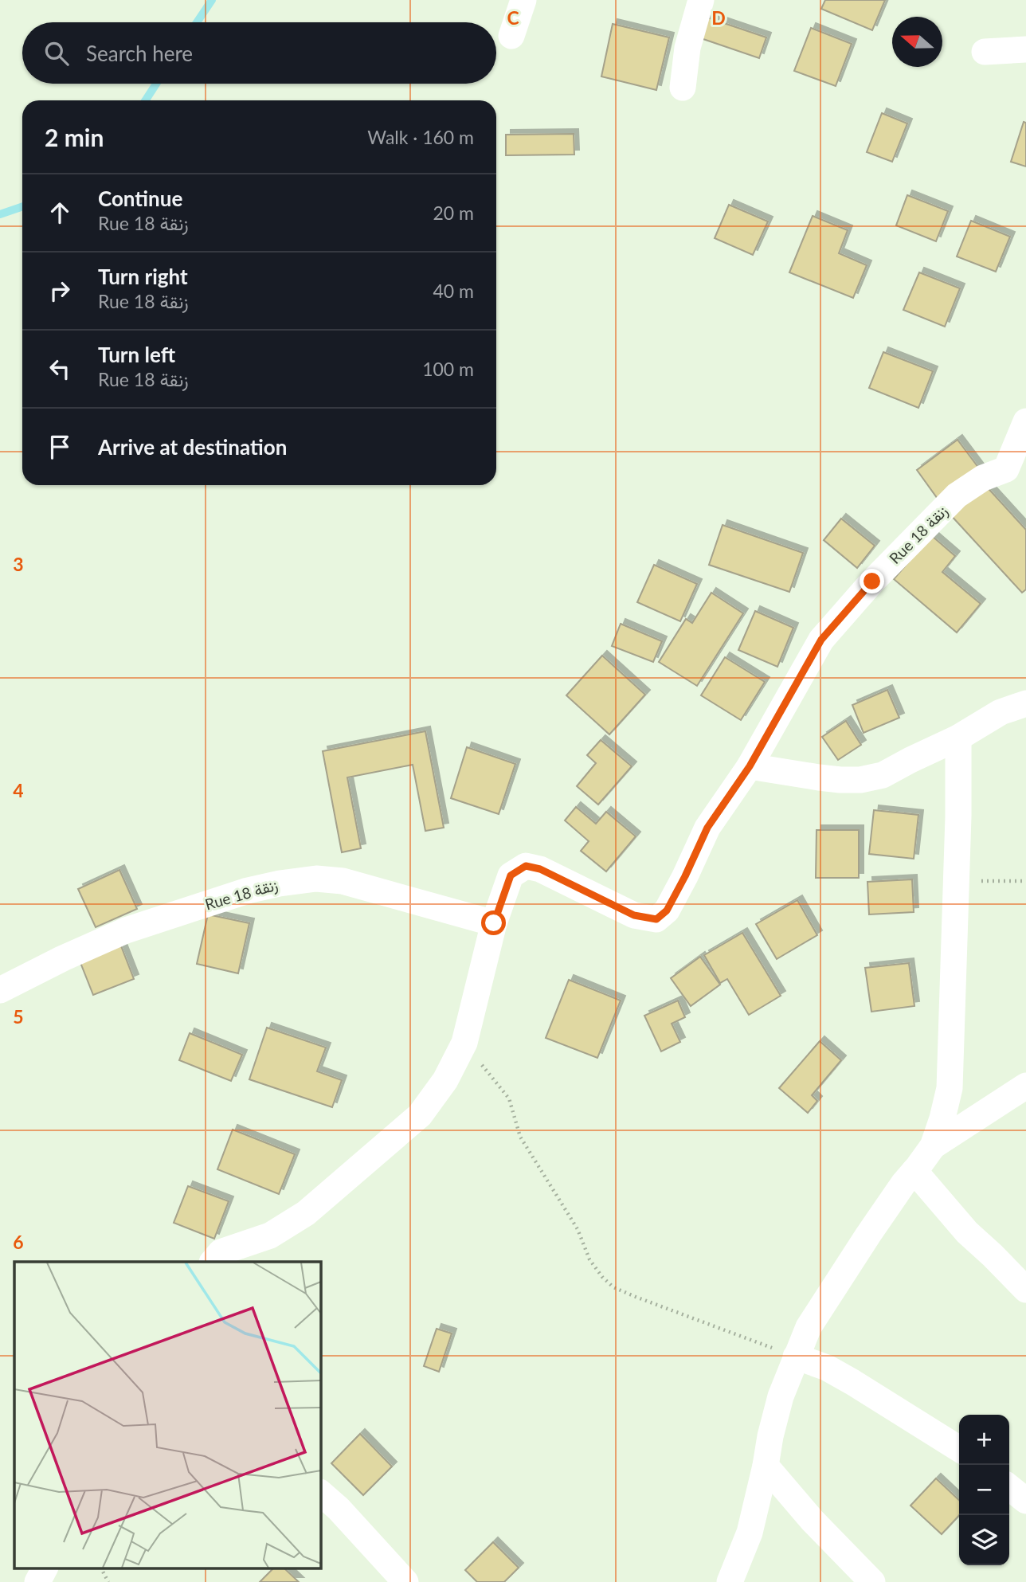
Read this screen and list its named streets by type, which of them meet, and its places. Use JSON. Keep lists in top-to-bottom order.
{
  "streets": {
    "street": ["Rue 18 زنقة"]
  },
  "north": "left",
  "page": {
    "search": "Search here",
    "heading": ["2 min", "Walk · 160 m"],
    "list": [
      ["Continue", "Rue 18 زنقة", "20 m"],
      ["Turn right", "Rue 18 زنقة", "40 m"],
      ["Turn left", "Rue 18 زنقة", "100 m"],
      "Arrive at destination"
    ],
    "map_buttons": ["+", "−"]
  },
  "grid": {
    "columns": ["C", "D"],
    "rows": [
      "3",
      "4",
      "5",
      "6"
    ]
  }
}
